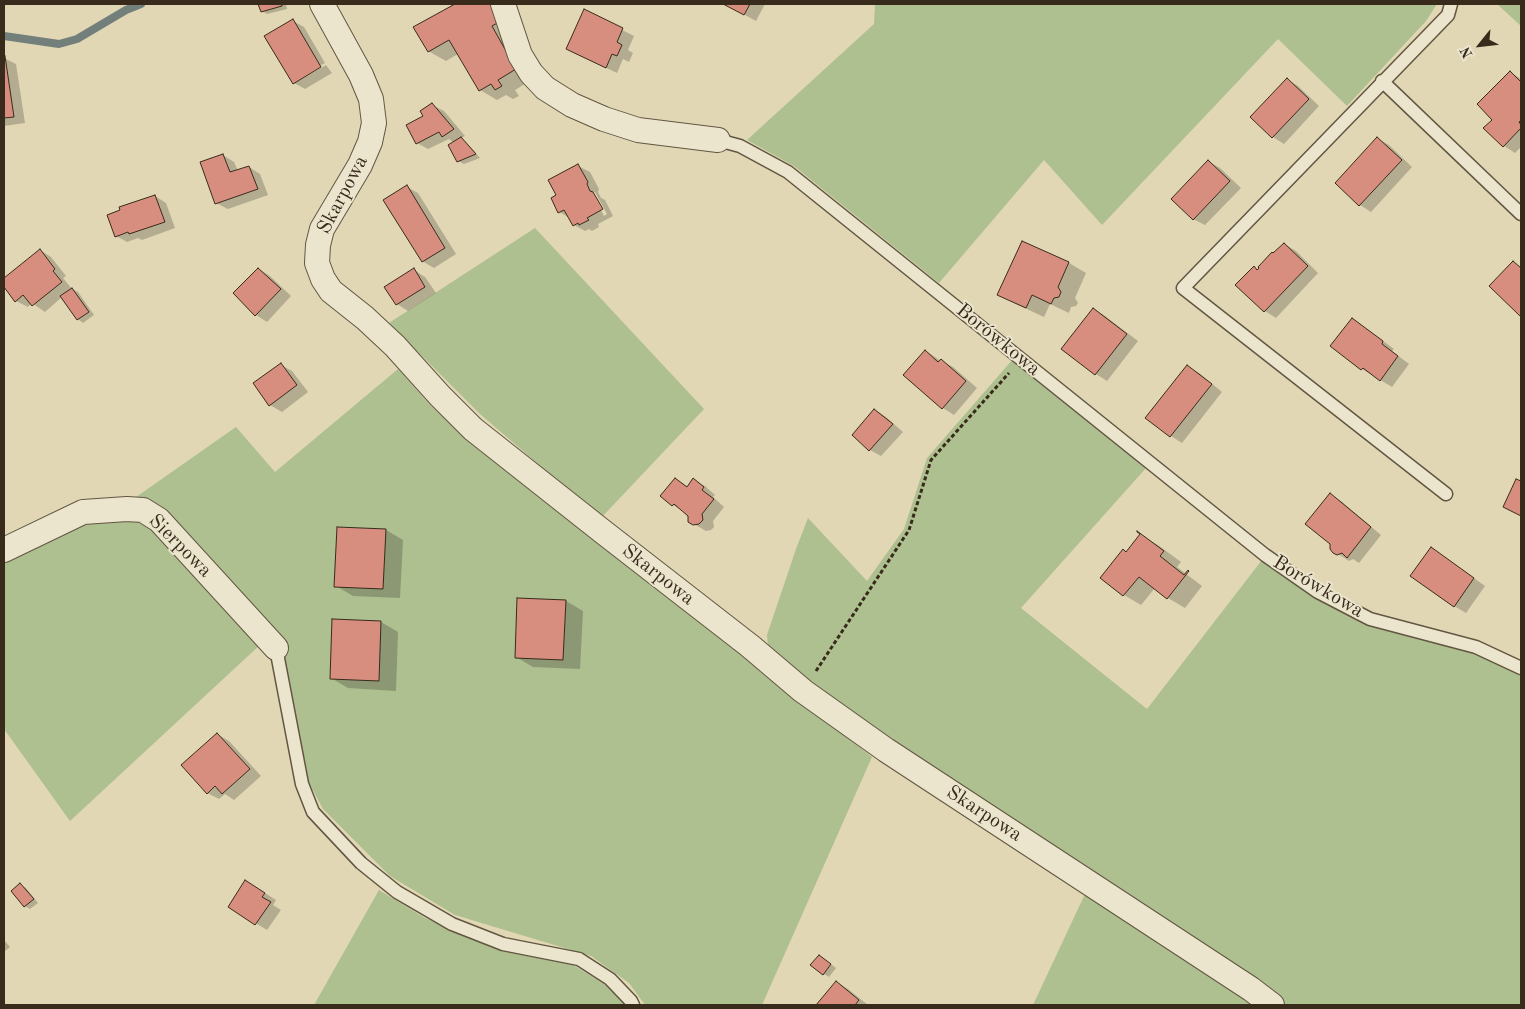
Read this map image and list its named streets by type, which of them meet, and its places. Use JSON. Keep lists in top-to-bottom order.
{
  "streets": {
    "street": ["Skarpowa", "Borówkowa", "Sierpowa"]
  },
  "north": "bottom left"
}
